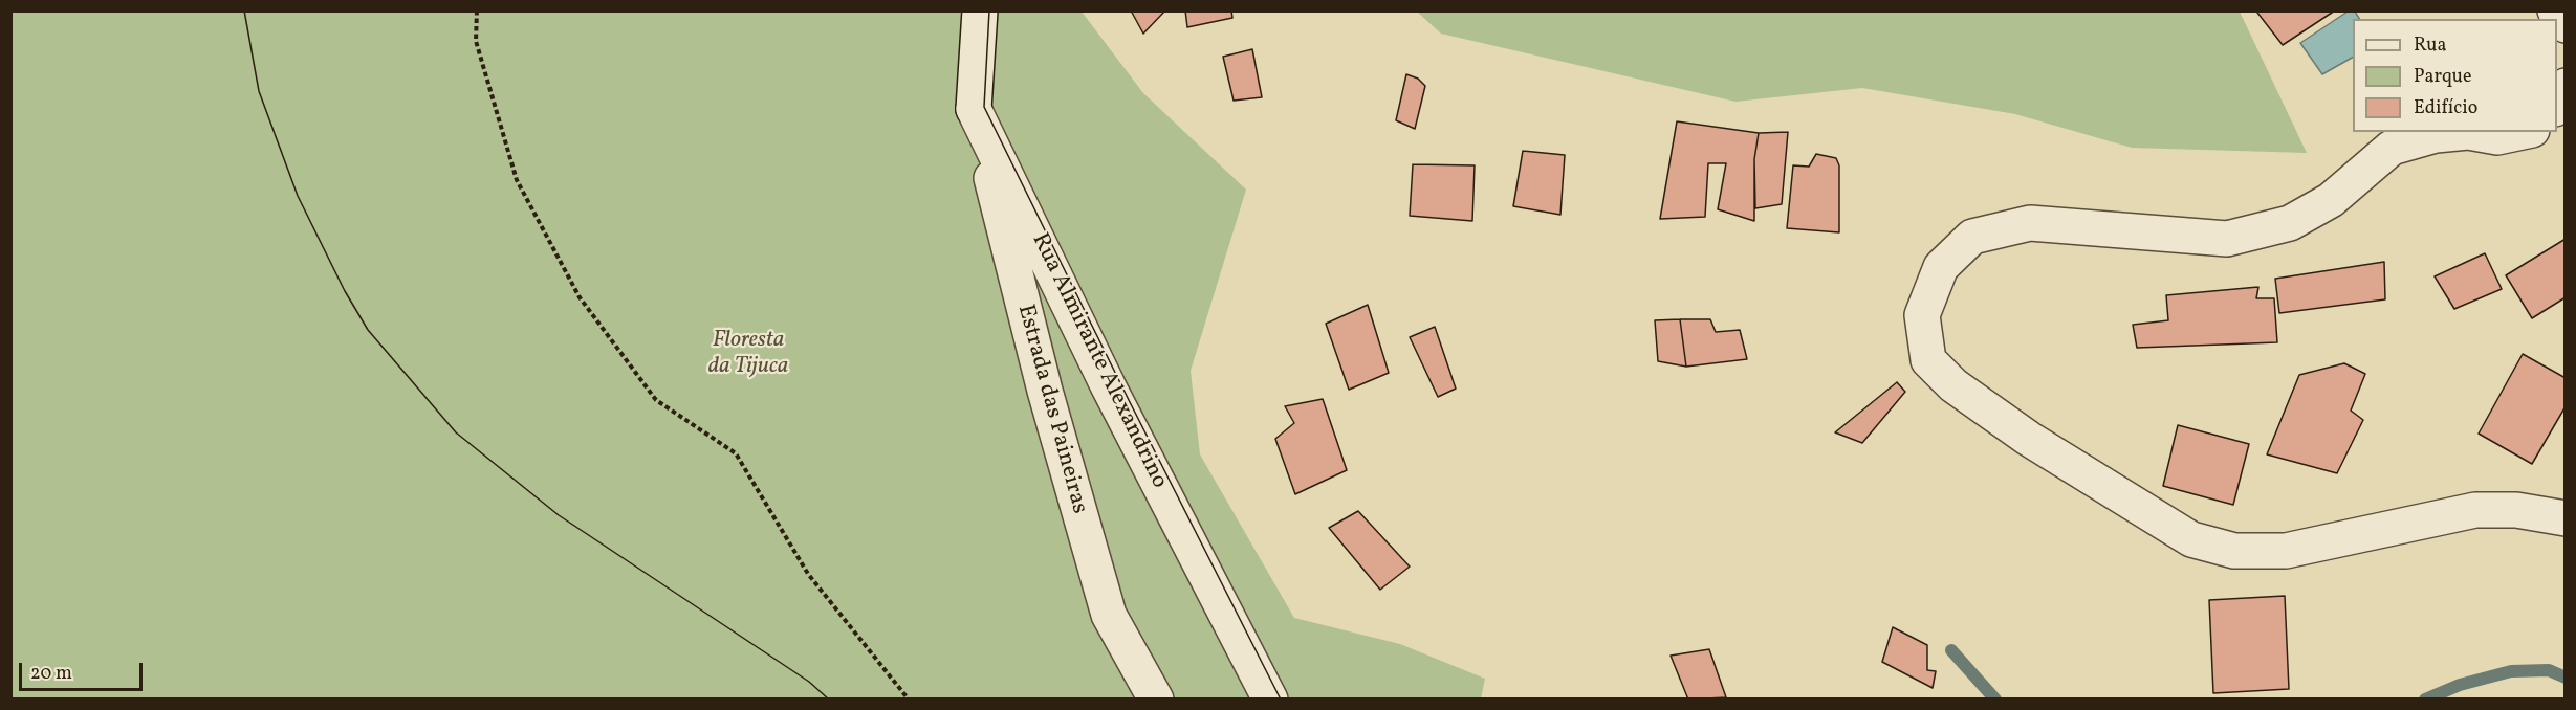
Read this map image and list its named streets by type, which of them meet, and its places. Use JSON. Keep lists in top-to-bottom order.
{
  "streets": {
    "street": ["Rua Almirante Alexandrino", "Estrada das Paineiras"]
  },
  "crossings": [
    ["Rua Almirante Alexandrino", "Estrada das Paineiras"]
  ],
  "parks": ["Floresta da Tijuca"],
  "legend": ["Rua", "Parque", "Edifício"],
  "scale_bar": "20 m"
}
